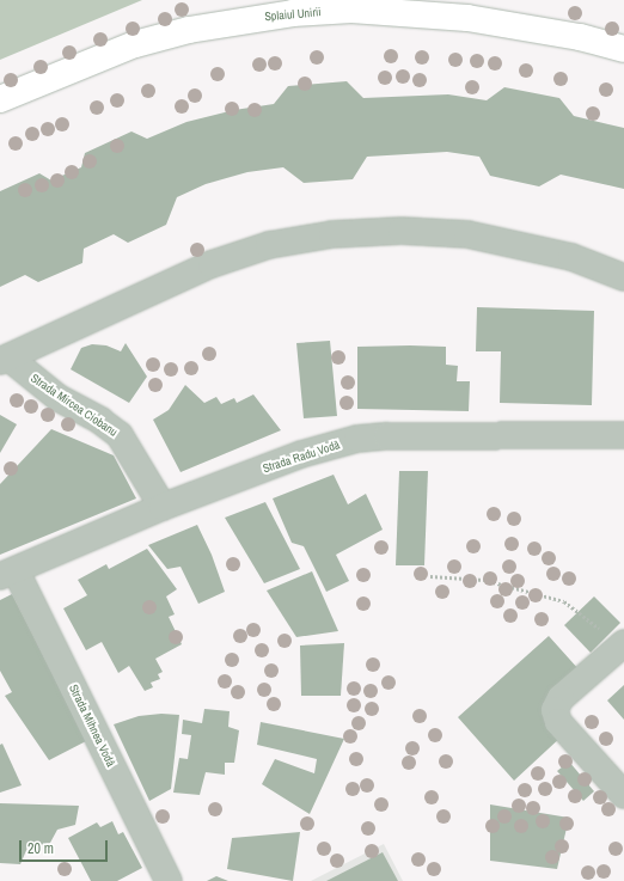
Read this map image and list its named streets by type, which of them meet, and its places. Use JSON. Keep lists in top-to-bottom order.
{
  "streets": {
    "main road": ["Splaiul Unirii"],
    "street": ["Strada Mircea Ciobanu", "Strada Radu Vodă", "Strada Mihnea Vodă"]
  },
  "crossings": [
    ["Strada Mircea Ciobanu", "Strada Radu Vodă"],
    ["Strada Radu Vodă", "Strada Mihnea Vodă"]
  ],
  "scale_bar": "20 m"
}
